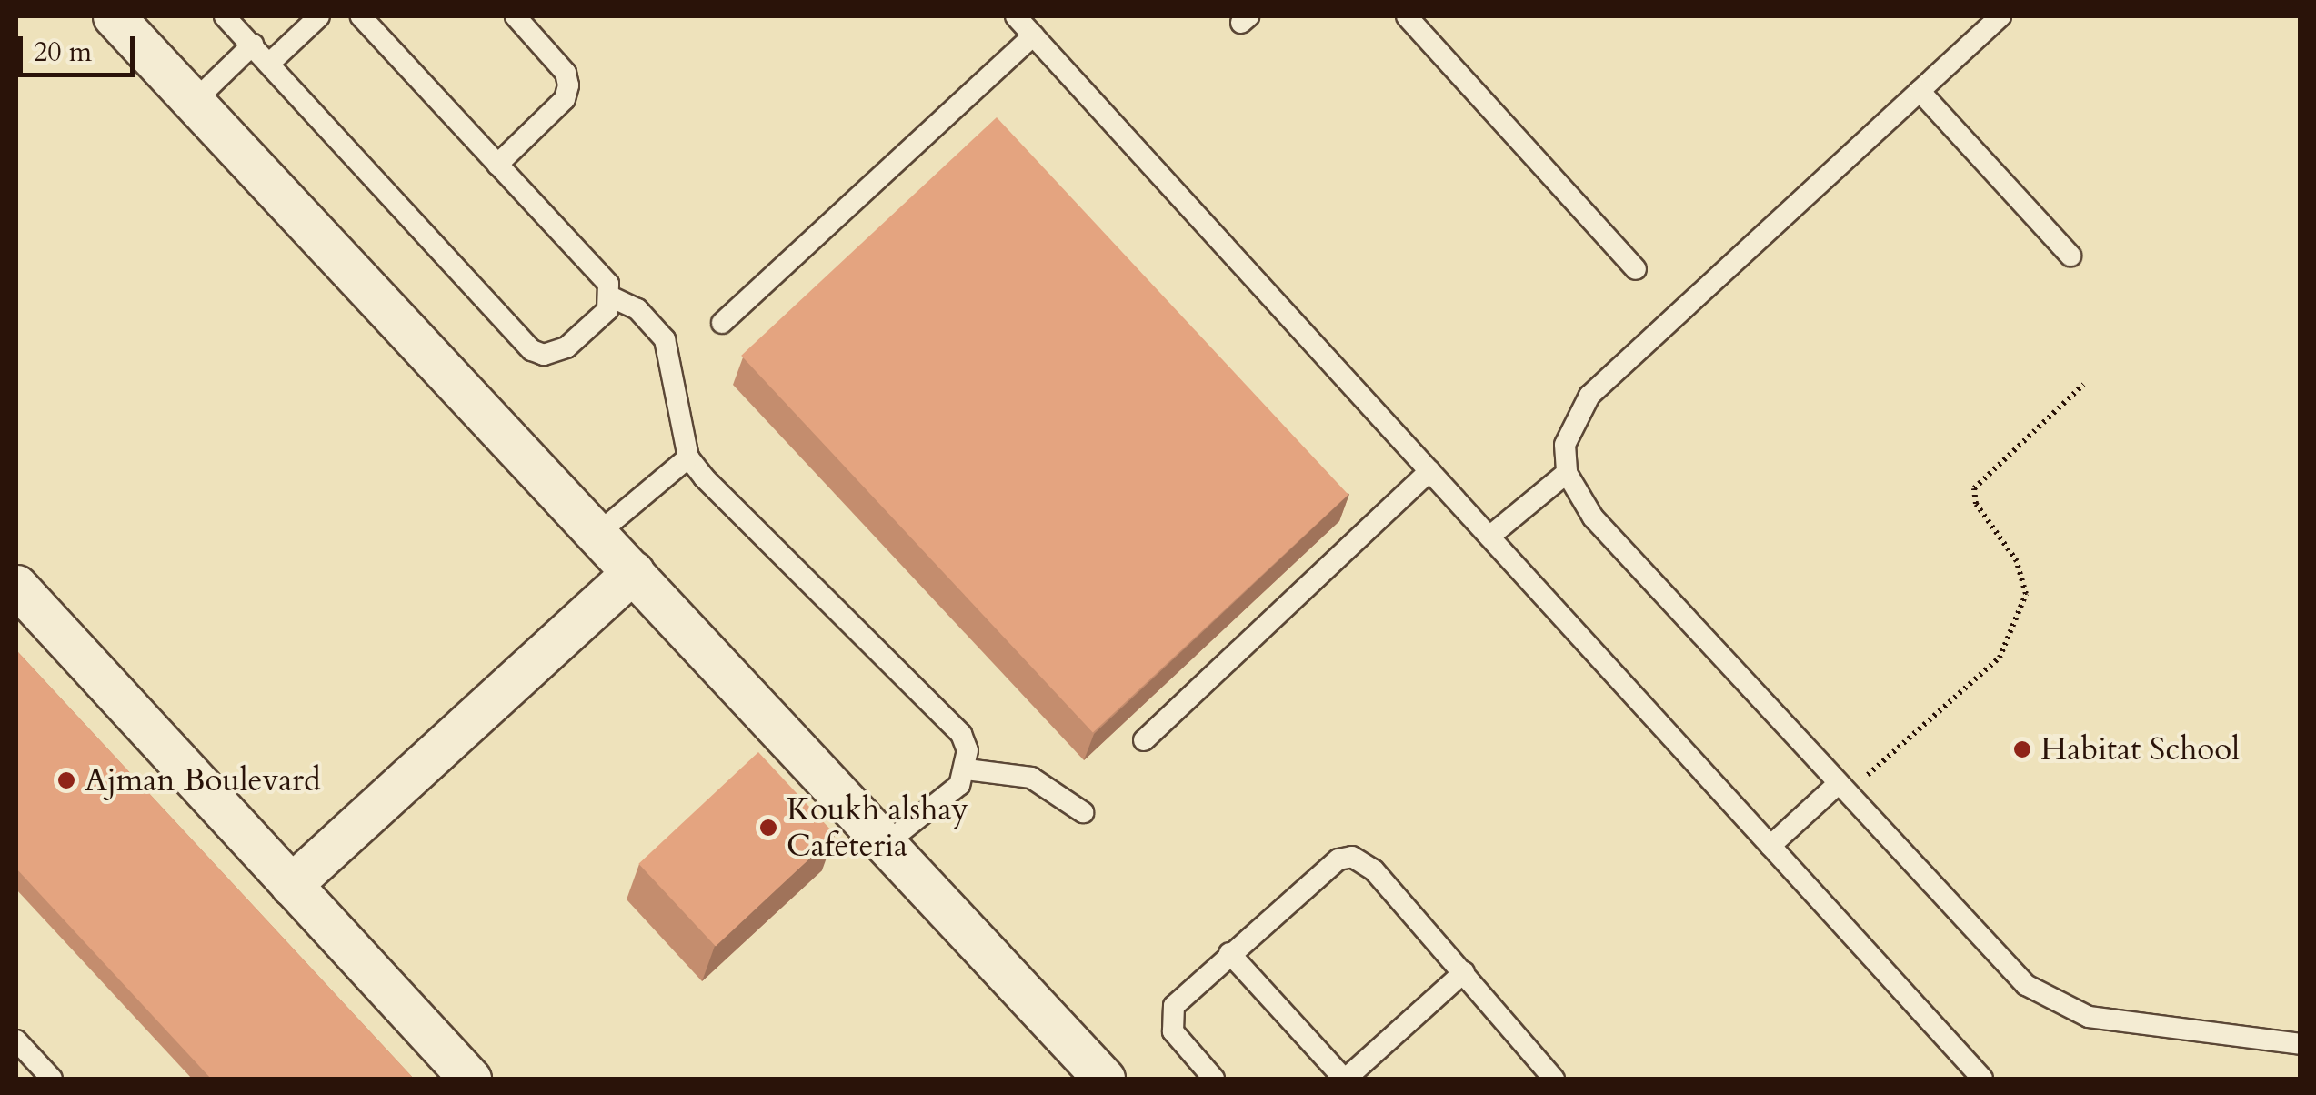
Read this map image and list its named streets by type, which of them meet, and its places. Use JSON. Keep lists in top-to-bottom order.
{
  "places": ["Habitat School", "Ajman Boulevard", "Koukh alshay Cafeteria"],
  "scale_bar": "20 m"
}
